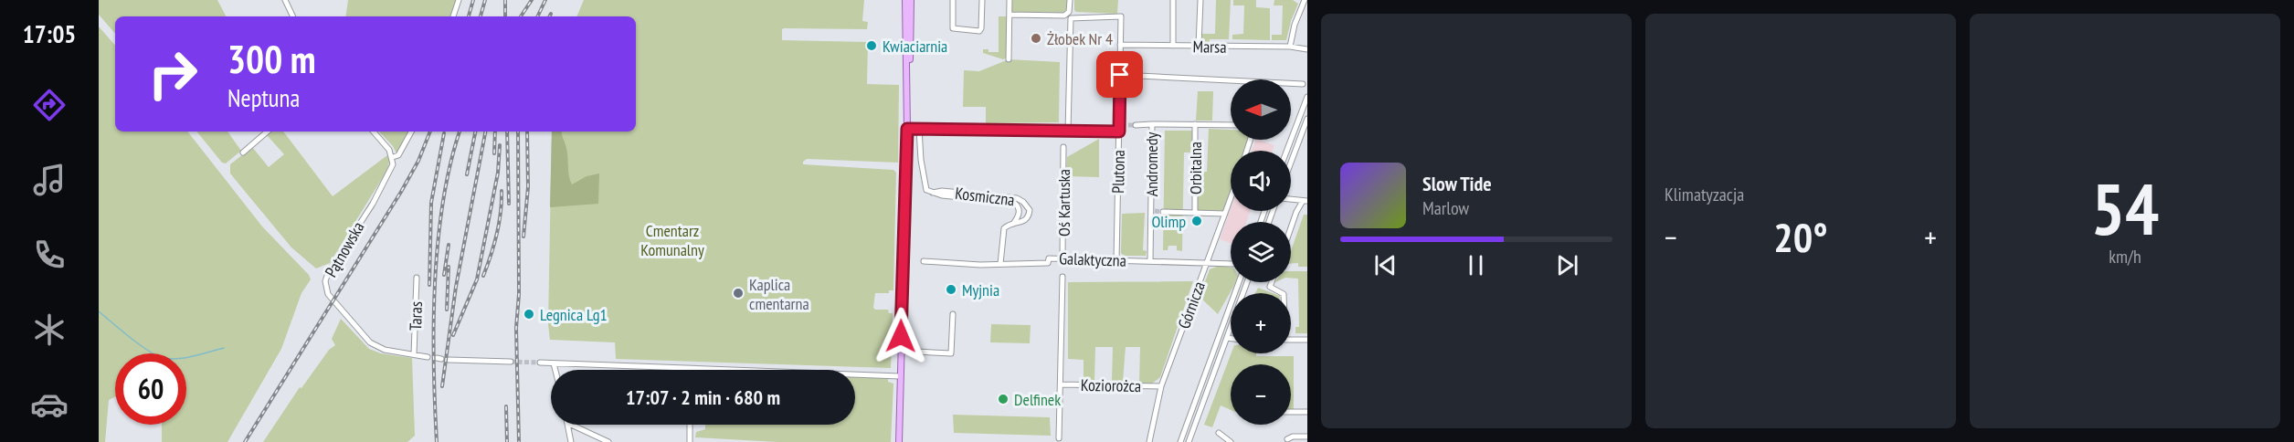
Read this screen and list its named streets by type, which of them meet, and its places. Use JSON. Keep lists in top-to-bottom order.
{
  "streets": {
    "street": [
      "Marsa",
      "Andromedy",
      "Orbitalna",
      "Plutona",
      "Kosmiczna",
      "Oś Kartuska",
      "Pątnowska",
      "Galaktyczna",
      "Górnicza",
      "Taras",
      "Koziorożca"
    ]
  },
  "crossings": [
    ["Marsa", "Plutona"],
    ["Andromedy", "Orbitalna"],
    ["Andromedy", "Galaktyczna"],
    ["Orbitalna", "Górnicza"],
    ["Plutona", "Galaktyczna"],
    ["Kosmiczna", "Galaktyczna"],
    ["Oś Kartuska", "Galaktyczna"],
    ["Pątnowska", "Taras"],
    ["Galaktyczna", "Górnicza"],
    ["Górnicza", "Koziorożca"]
  ],
  "parks": ["Cmentarz Komunalny"],
  "places": [
    "Żłobek Nr 4",
    "Kwiaciarnia",
    "Olimp",
    "Myjnia",
    "Kaplica cmentarna",
    "Legnica Lg1",
    "Delfinek"
  ],
  "north": "left",
  "page": {
    "tabs": "17:05",
    "tile": [
      "Klimatyzacja",
      ["54", "km/h"]
    ],
    "turn": ["300 m", "Neptuna"],
    "map_buttons": ["+", "−"],
    "song": ["Slow Tide", "Marlow"],
    "heat": ["−", "20°", "+"],
    "limit": "60",
    "trip": "17:07 · 2 min · 680 m"
  }
}
